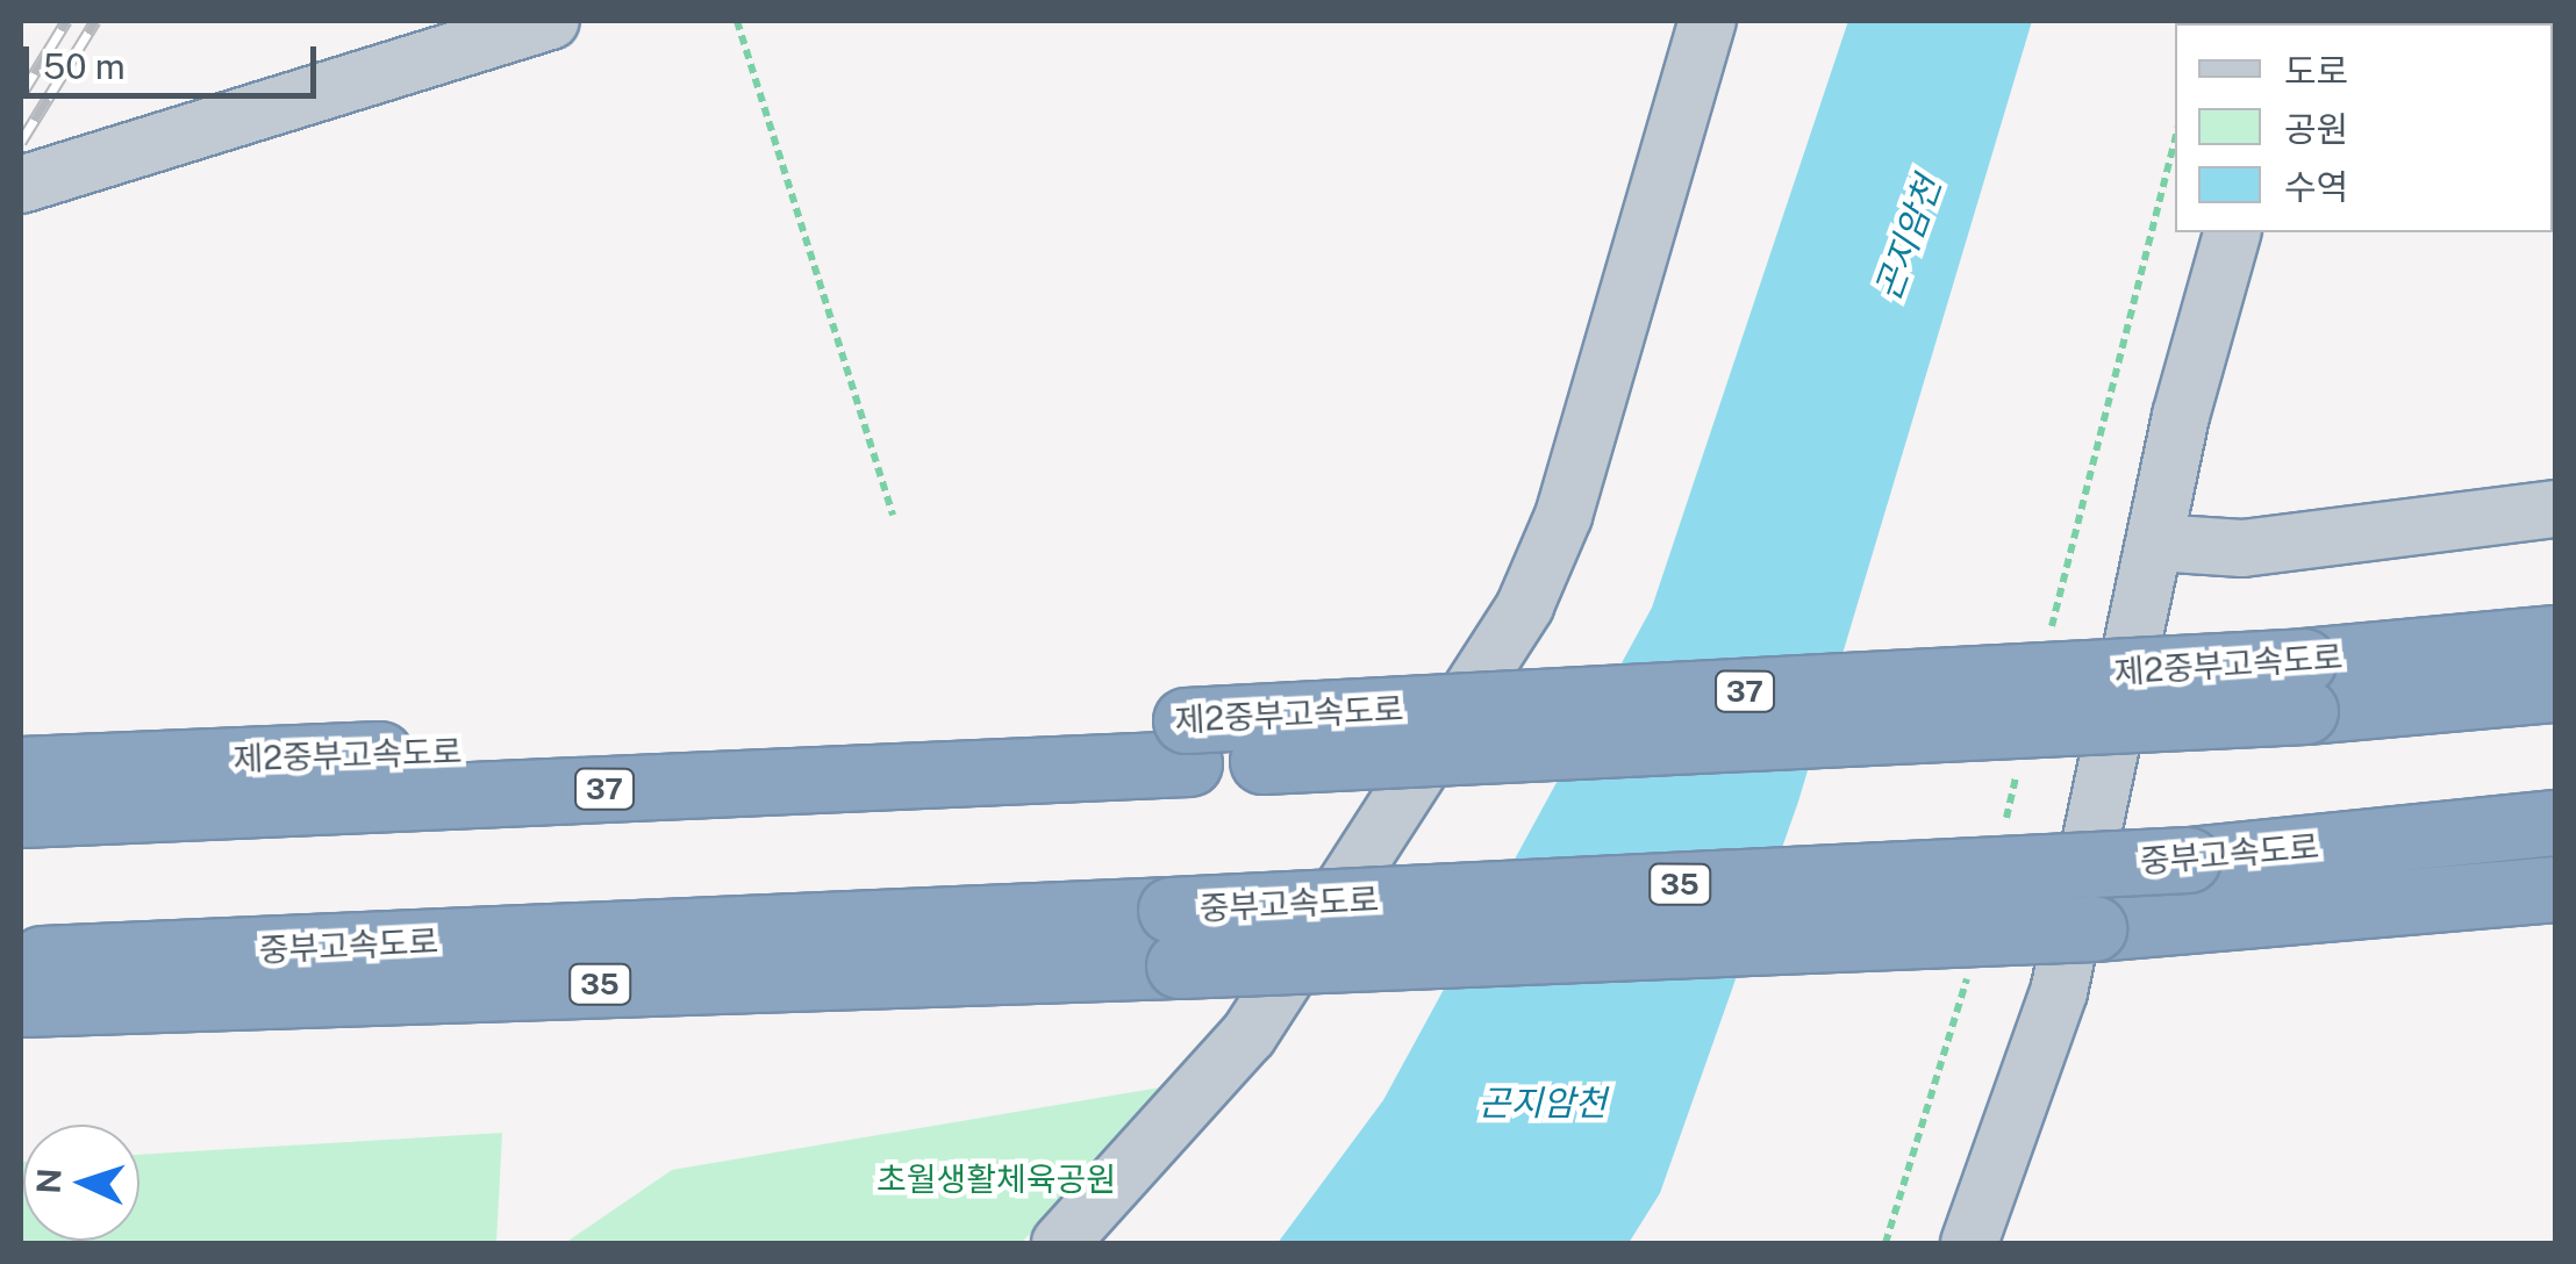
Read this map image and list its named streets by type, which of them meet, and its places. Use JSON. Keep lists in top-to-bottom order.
{
  "streets": {
    "highway": [
      "제2중부고속도로",
      "37",
      "중부고속도로",
      "35"
    ]
  },
  "water": ["곤지암천"],
  "parks": ["초월생활체육공원"],
  "legend": ["도로", "공원", "수역"],
  "scale_bar": "50 m",
  "north": "left"
}
